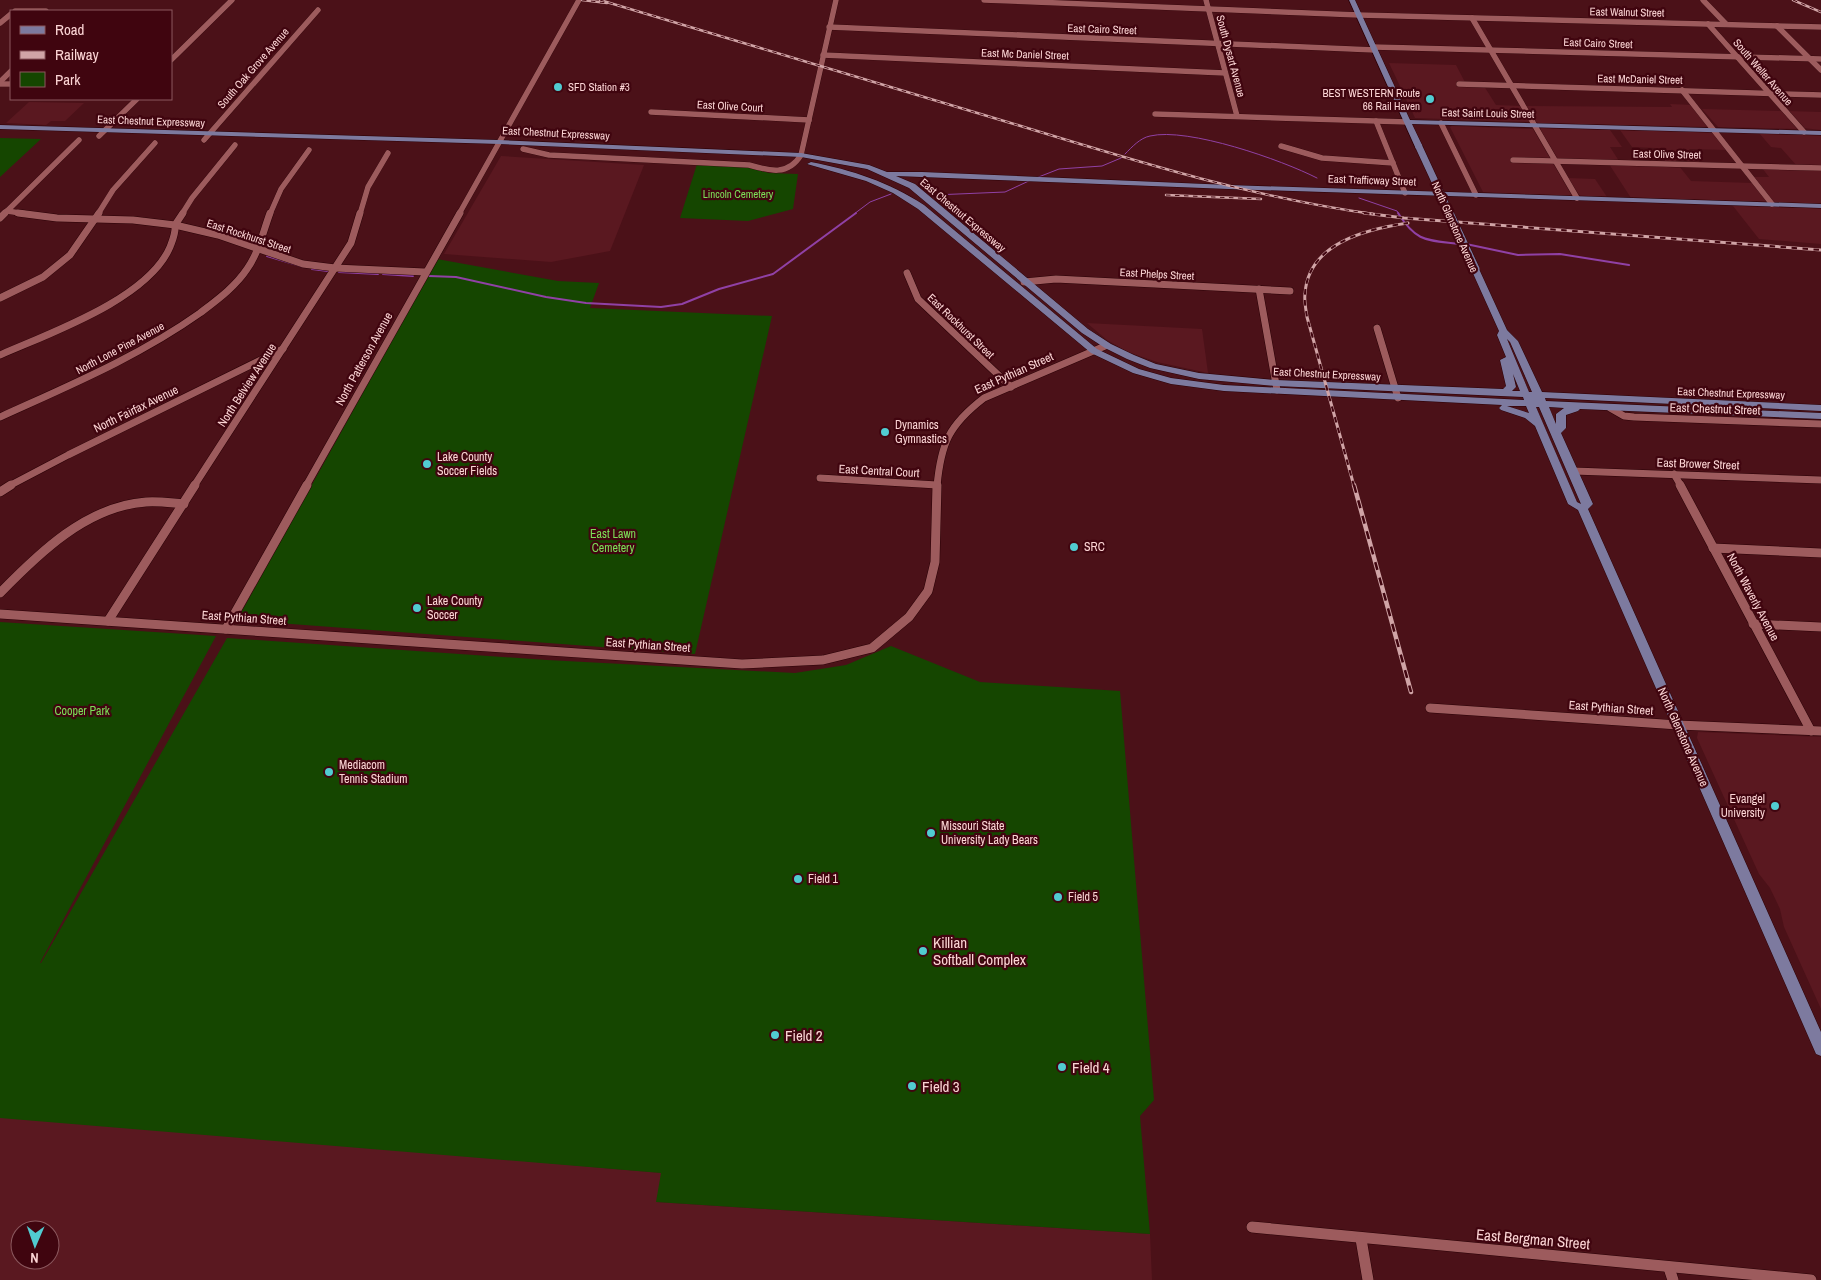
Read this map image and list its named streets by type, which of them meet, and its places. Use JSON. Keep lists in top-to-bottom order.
{
  "streets": {
    "main road": [
      "East Saint Louis Street",
      "East Chestnut Expressway",
      "East Trafficway Street",
      "North Glenstone Avenue"
    ],
    "street": [
      "East Walnut Street",
      "East Cairo Street",
      "East Mc Daniel Street",
      "South Dysart Avenue",
      "South Oak Grove Avenue",
      "South Weller Avenue",
      "East McDaniel Street",
      "East Olive Court",
      "East Olive Street",
      "East Rockhurst Street",
      "East Phelps Street",
      "North Lone Pine Avenue",
      "North Patterson Avenue",
      "East Pythian Street",
      "North Belview Avenue",
      "North Fairfax Avenue",
      "East Chestnut Street",
      "East Brower Street",
      "East Central Court",
      "North Waverly Avenue",
      "East Bergman Street"
    ]
  },
  "crossings": [
    ["East Walnut Street", "South Dysart Avenue"],
    ["East Walnut Street", "South Weller Avenue"],
    ["East Walnut Street", "North Glenstone Avenue"],
    ["East Cairo Street", "South Dysart Avenue"],
    ["East Cairo Street", "South Weller Avenue"],
    ["East Cairo Street", "North Glenstone Avenue"],
    ["East Mc Daniel Street", "South Dysart Avenue"],
    ["South Dysart Avenue", "East Saint Louis Street"],
    ["South Oak Grove Avenue", "East Chestnut Expressway"],
    ["South Weller Avenue", "East McDaniel Street"],
    ["South Weller Avenue", "East Saint Louis Street"],
    ["East Saint Louis Street", "North Glenstone Avenue"],
    ["East Chestnut Expressway", "East Trafficway Street"],
    ["East Chestnut Expressway", "North Glenstone Avenue"],
    ["East Chestnut Expressway", "East Phelps Street"],
    ["East Chestnut Expressway", "North Patterson Avenue"],
    ["East Chestnut Expressway", "East Pythian Street"],
    ["East Chestnut Expressway", "East Chestnut Street"],
    ["North Glenstone Avenue", "East Pythian Street"],
    ["North Glenstone Avenue", "East Brower Street"],
    ["East Rockhurst Street", "North Lone Pine Avenue"],
    ["East Rockhurst Street", "North Patterson Avenue"],
    ["East Rockhurst Street", "East Pythian Street"],
    ["East Rockhurst Street", "North Belview Avenue"],
    ["North Patterson Avenue", "East Pythian Street"],
    ["East Pythian Street", "North Belview Avenue"],
    ["East Pythian Street", "East Central Court"],
    ["East Pythian Street", "North Waverly Avenue"],
    ["North Belview Avenue", "North Fairfax Avenue"],
    ["East Brower Street", "North Waverly Avenue"]
  ],
  "parks": ["Lincoln Cemetery", "East Lawn Cemetery", "Cooper Park"],
  "places": [
    "SFD Station #3",
    "BEST WESTERN Route 66 Rail Haven",
    "Dynamics Gymnastics",
    "Lake County Soccer Fields",
    "SRC",
    "Lake County Soccer",
    "Mediacom Tennis Stadium",
    "Evangel University",
    "Missouri State University Lady Bears",
    "Field 1",
    "Field 5",
    "Killian Softball Complex",
    "Field 2",
    "Field 4",
    "Field 3"
  ],
  "legend": ["Road", "Railway", "Park"],
  "north": "bottom"
}
